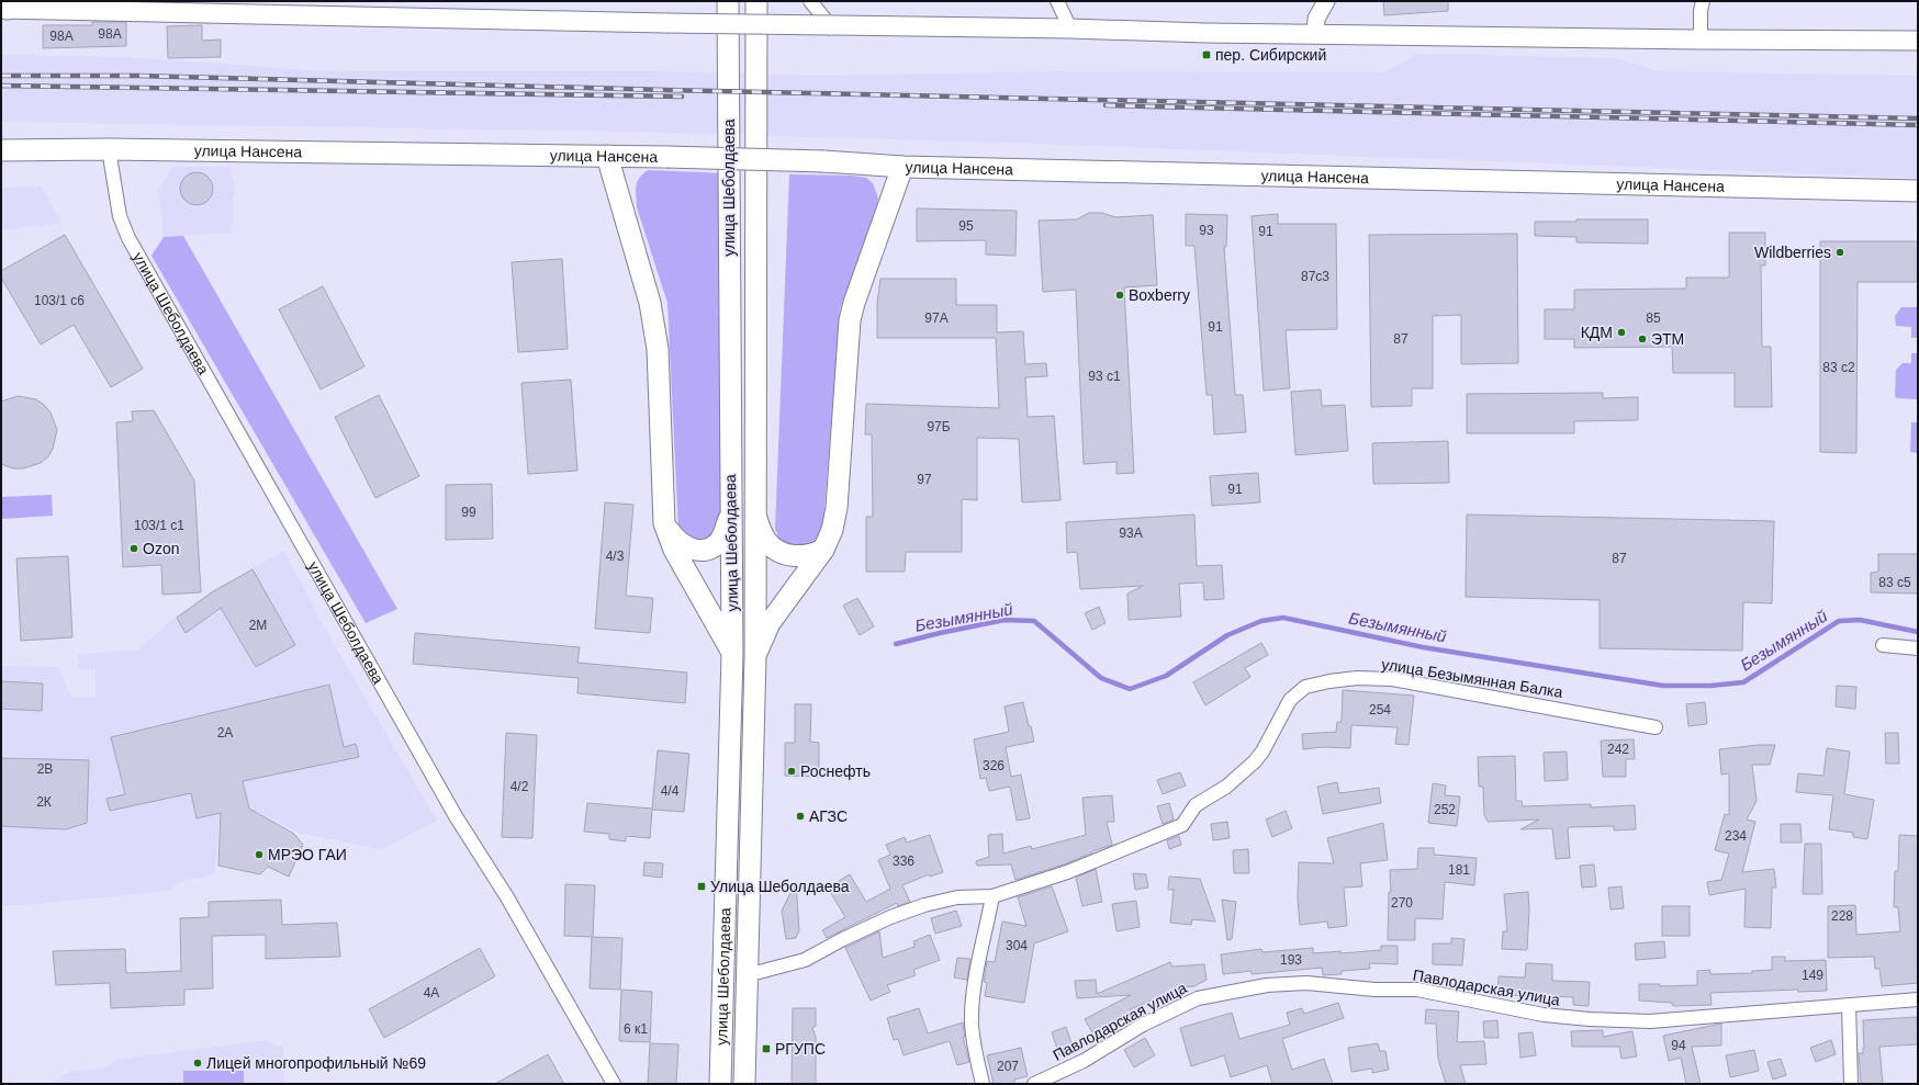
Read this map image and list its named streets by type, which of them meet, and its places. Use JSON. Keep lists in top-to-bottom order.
{
  "streets": {
    "main road": ["улица Нансена", "улица Шеболдаева"],
    "street": ["улица Безымянная Балка", "Павлодарская улица"]
  },
  "crossings": [
    ["улица Нансена", "улица Шеболдаева"],
    ["улица Шеболдаева", "улица Безымянная Балка"]
  ],
  "water": ["Безымянный"],
  "places": {
    "transit": ["пер. Сибирский", "Улица Шеболдаева", "РГУПС"],
    "other": [
      "Wildberries",
      "Boxberry",
      "КДМ",
      "ЭТМ",
      "Ozon",
      "Роснефть",
      "АГЗС",
      "МРЭО ГАИ",
      "Лицей многопрофильный №69"
    ]
  },
  "house_numbers": [
    "98А",
    "98А",
    "95",
    "93",
    "91",
    "87с3",
    "103/1 с6",
    "97А",
    "85",
    "91",
    "87",
    "83 с2",
    "93 с1",
    "97Б",
    "97",
    "91",
    "99",
    "103/1 с1",
    "93А",
    "4/3",
    "87",
    "83 с5",
    "2М",
    "254",
    "2А",
    "242",
    "326",
    "2В",
    "4/2",
    "4/4",
    "2К",
    "252",
    "234",
    "336",
    "181",
    "270",
    "228",
    "304",
    "193",
    "149",
    "4А",
    "6 к1",
    "94",
    "207"
  ]
}
